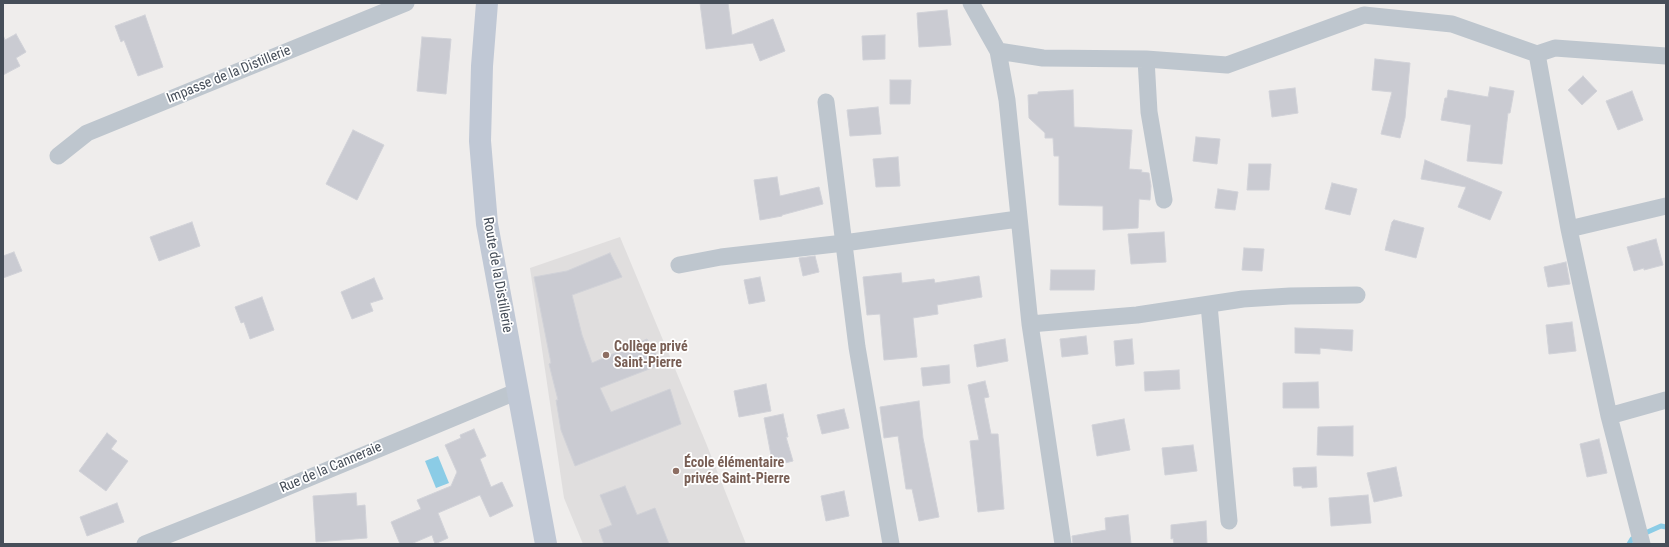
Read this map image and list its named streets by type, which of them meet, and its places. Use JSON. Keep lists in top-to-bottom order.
{
  "streets": {
    "street": ["Impasse de la Distillerie", "Route de la Distillerie", "Rue de la Canneraie"]
  },
  "crossings": [
    ["Route de la Distillerie", "Rue de la Canneraie"]
  ],
  "places": ["Collège privé Saint-Pierre", "École élémentaire privée Saint-Pierre"]
}
